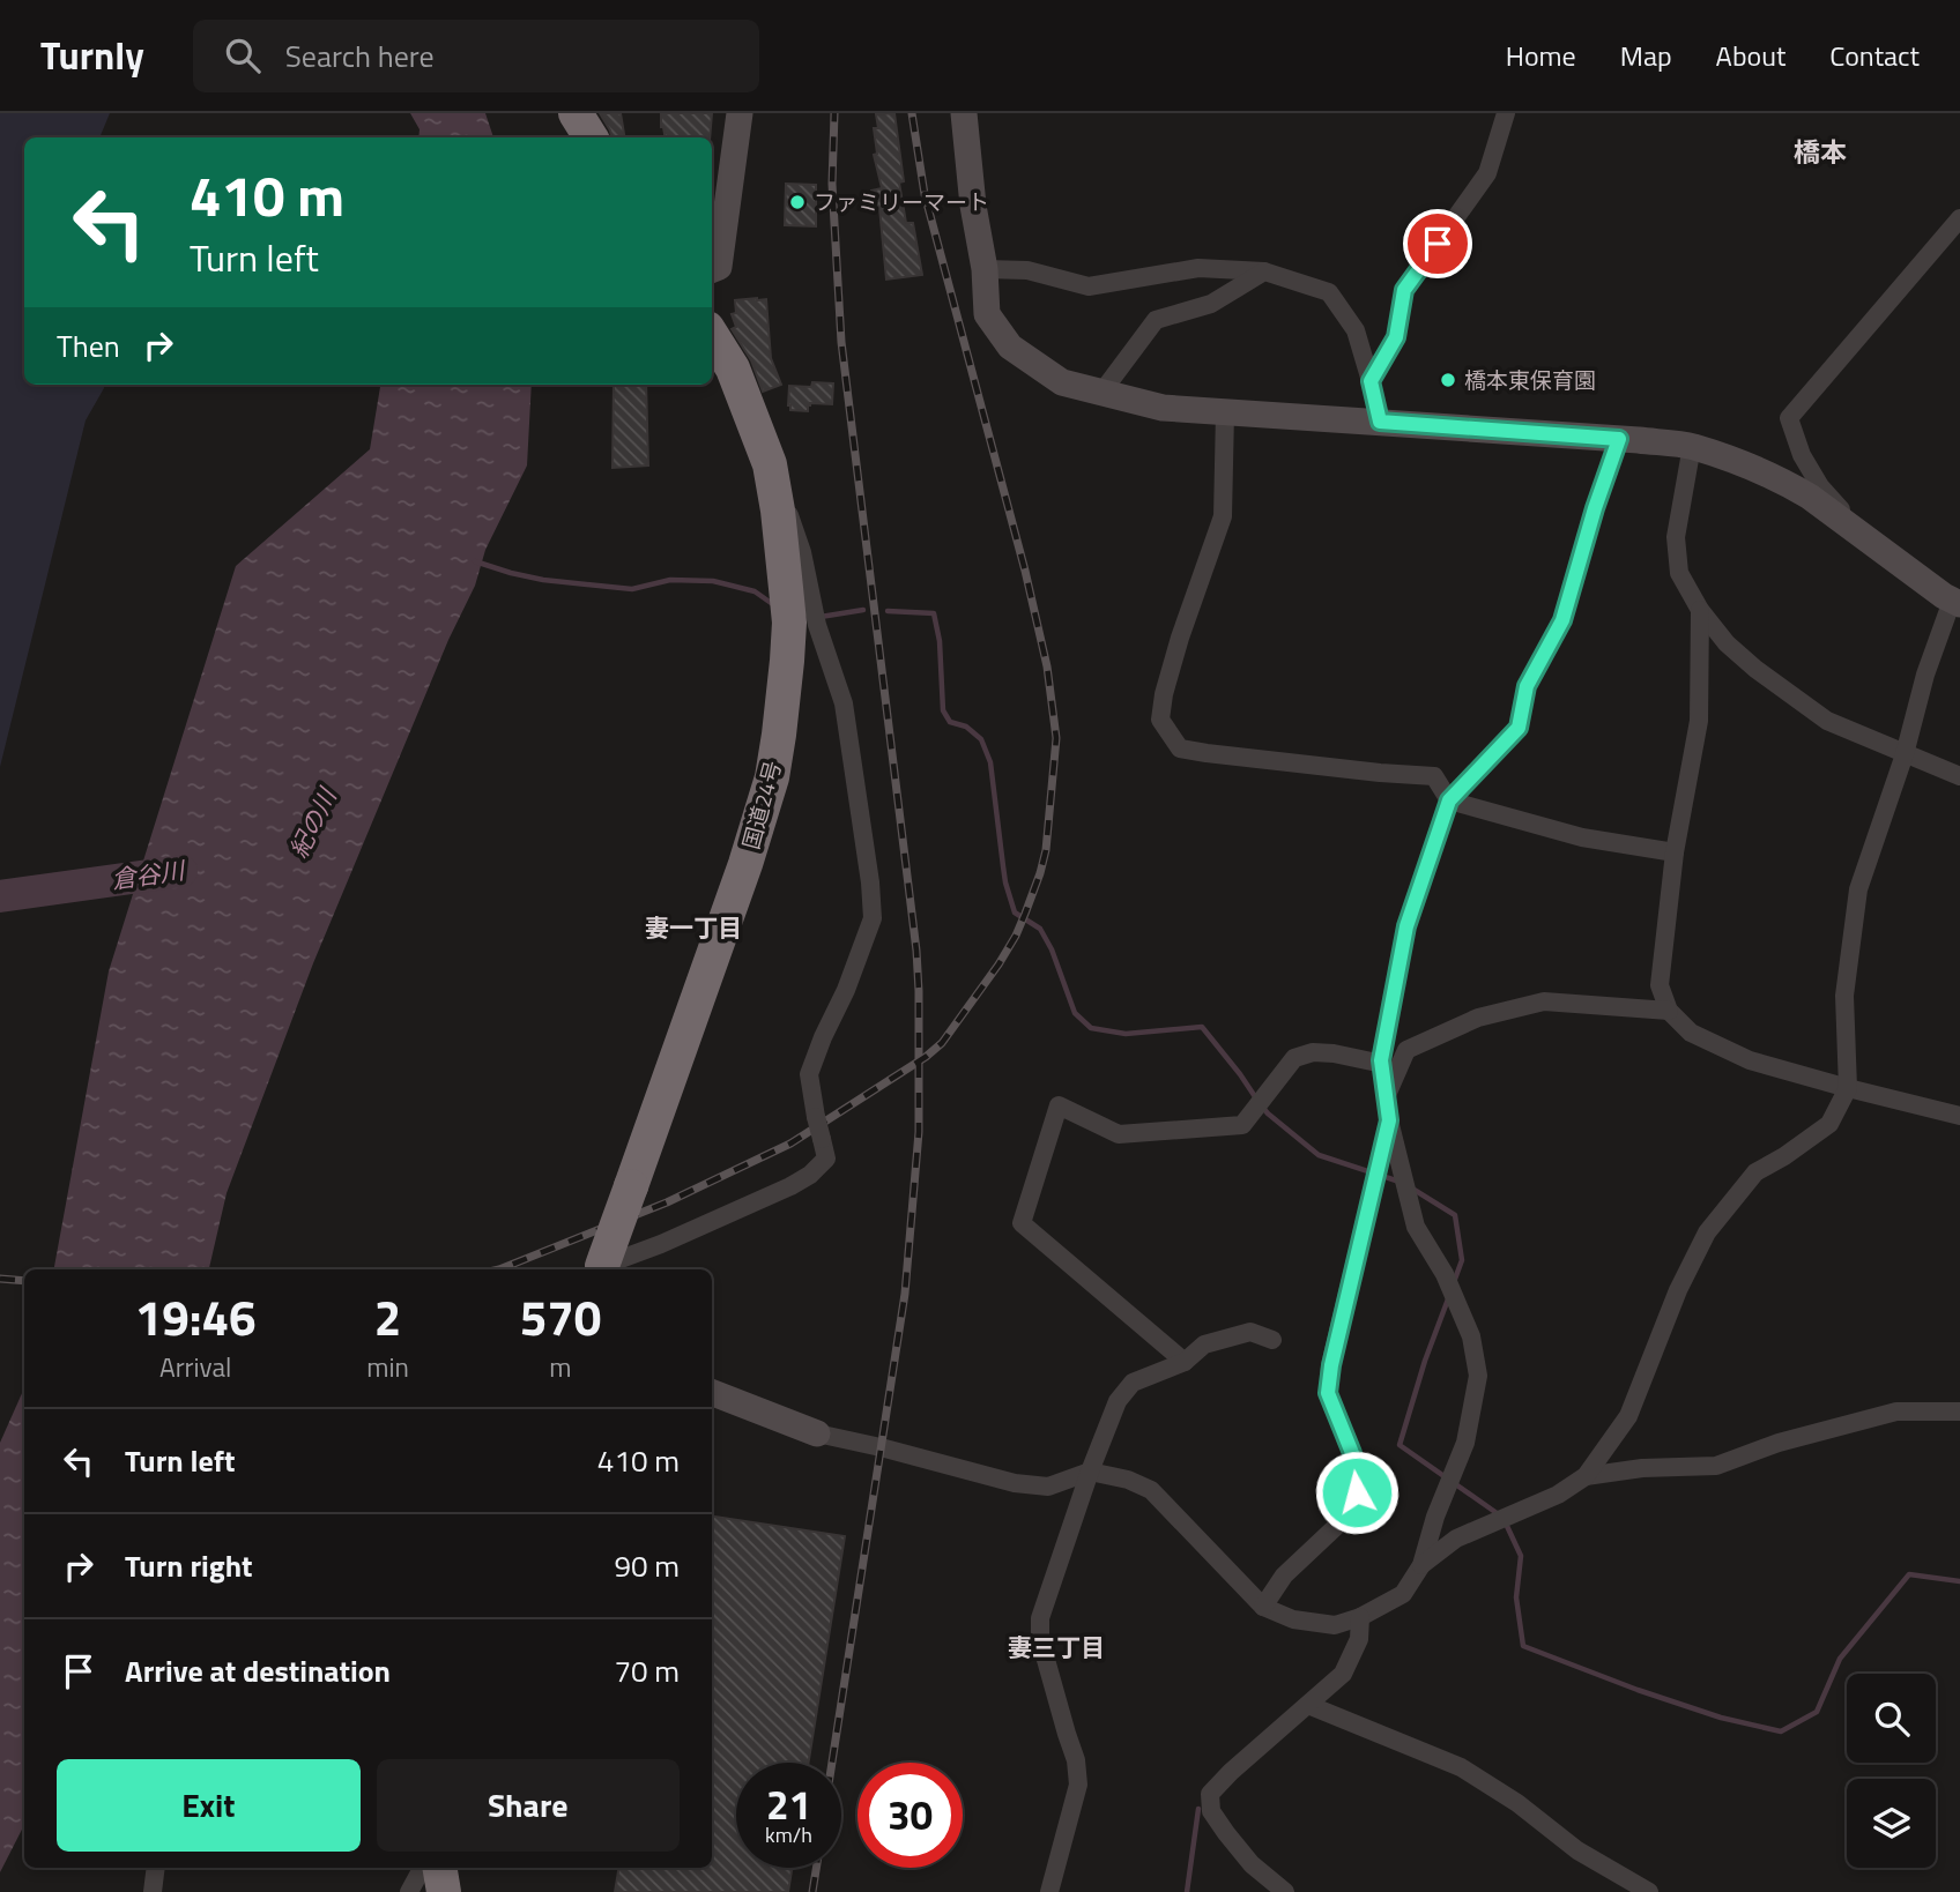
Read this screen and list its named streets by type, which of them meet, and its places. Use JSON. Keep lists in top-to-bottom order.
{
  "streets": {
    "highway": ["国道24号"]
  },
  "districts": ["橋本", "妻一丁目", "妻三丁目"],
  "water": ["紀の川", "倉谷川"],
  "places": ["ファミリーマート", "橋本東保育園"],
  "page": {
    "header": "Turnly",
    "search": "Search here",
    "nav": [
      "Home",
      "Map",
      "About",
      "Contact"
    ],
    "turn": ["410 m", "Turn left"],
    "then": "Then",
    "eta": [
      "19:46",
      "Arrival",
      "2",
      "min",
      "570",
      "m"
    ],
    "list": [
      {
        "name": "Turn left",
        "value": "410 m"
      },
      {
        "name": "Turn right",
        "value": "90 m"
      },
      {
        "name": "Arrive at destination",
        "value": "70 m"
      }
    ],
    "buttons": ["Exit", "Share"],
    "speed": "21 km/h",
    "limit": "30"
  }
}
